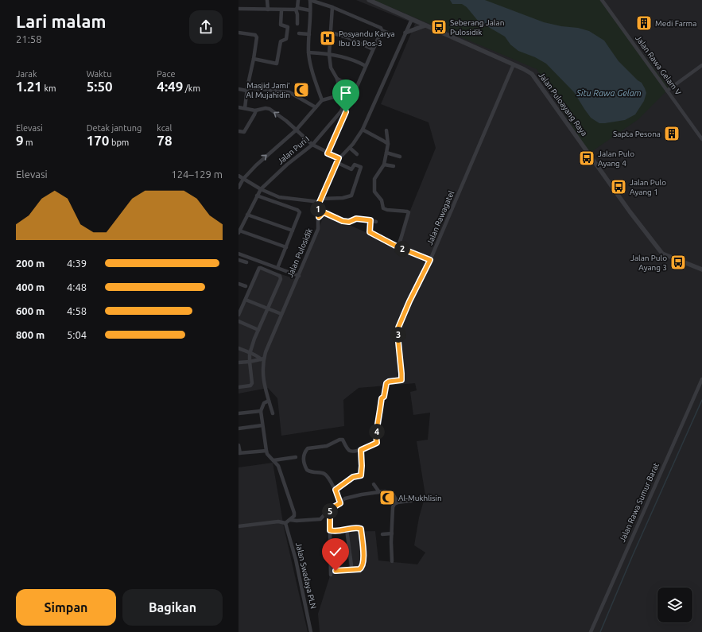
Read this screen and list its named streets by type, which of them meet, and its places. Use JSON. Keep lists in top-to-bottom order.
{
  "streets": {
    "street": [
      "Jalan Rawa Gelam V",
      "Jalan Puloayang Raya",
      "Jalan Puri I",
      "Jalan Rawagatel",
      "Jalan Pulosidik",
      "Jalan Rawa Sumur Barat",
      "Jalan Swadaya PLN"
    ]
  },
  "crossings": [
    ["Jalan Puloayang Raya", "Jalan Rawagatel"],
    ["Jalan Puloayang Raya", "Jalan Pulosidik"]
  ],
  "water": ["Situ Rawa Gelam"],
  "places": {
    "building": ["Medi Farma", "Sapta Pesona"],
    "bus stop": [
      "Seberang Jalan Pulosidik",
      "Jalan Pulo Ayang 4",
      "Jalan Pulo Ayang 1",
      "Jalan Pulo Ayang 3"
    ],
    "hospital": ["Posyandu Karya Ibu 03 Pos-3"],
    "mosque": ["Masjid Jami' Al Mujahidin", "Al-Mukhlisin"]
  },
  "page": {
    "heading": ["Lari malam", "21:58"],
    "stats": [
      ["Jarak", "1.21 km"],
      ["Waktu", "5:50"],
      ["Pace", "4:49 /km"],
      ["Elevasi", "9 m"],
      ["Detak jantung", "170 bpm"],
      ["kcal", "78"]
    ],
    "chart": ["Elevasi", "124–129 m"],
    "pins": [
      "1",
      "2",
      "3",
      "4",
      "5"
    ],
    "list": [
      {
        "name": "200 m",
        "note": "4:39"
      },
      {
        "name": "400 m",
        "note": "4:48"
      },
      {
        "name": "600 m",
        "note": "4:58"
      },
      {
        "name": "800 m",
        "note": "5:04"
      }
    ],
    "buttons": ["Simpan", "Bagikan"]
  }
}
